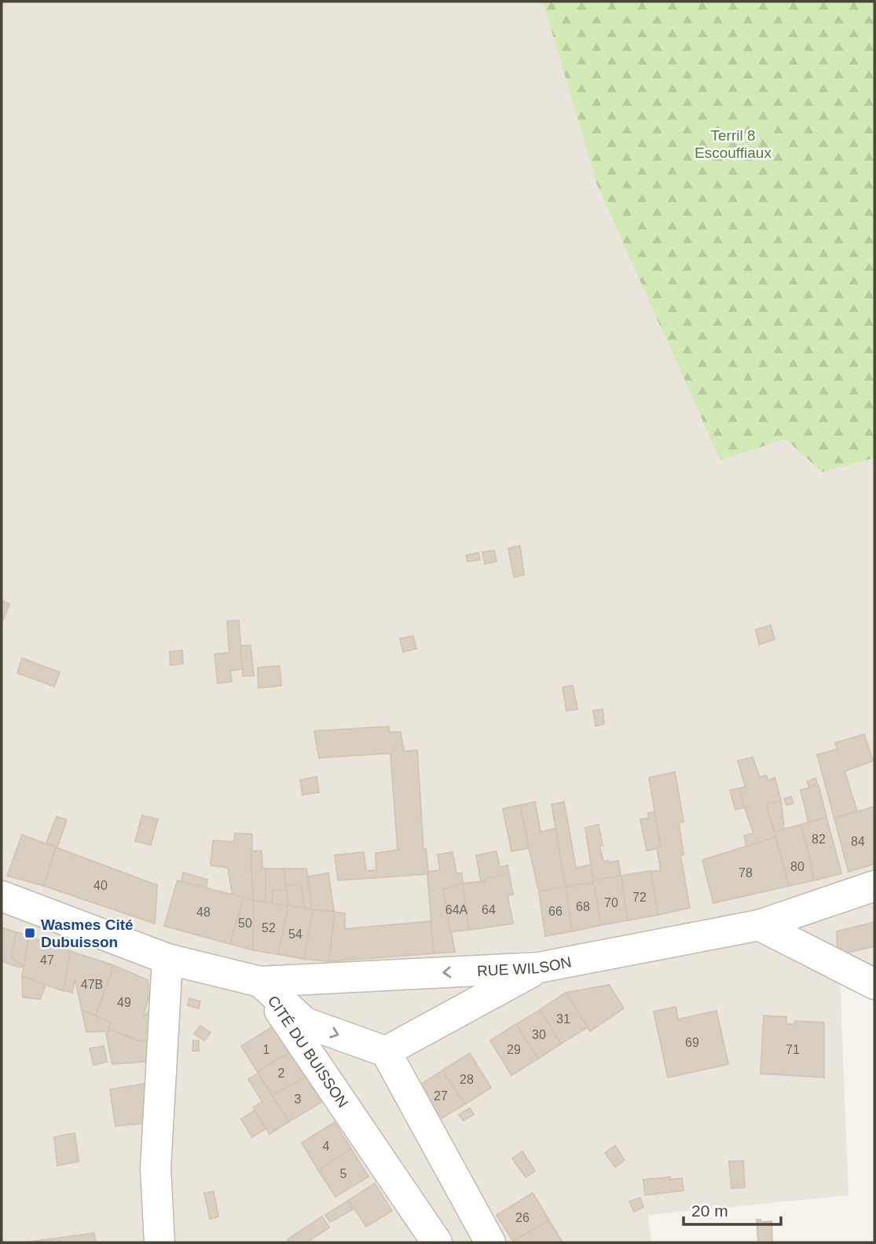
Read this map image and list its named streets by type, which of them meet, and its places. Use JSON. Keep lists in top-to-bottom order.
{
  "streets": {
    "street": ["RUE WILSON", "CITÉ DU BUISSON"]
  },
  "crossings": [
    ["RUE WILSON", "CITÉ DU BUISSON"]
  ],
  "parks": ["Terril 8 Escouffiaux"],
  "places": {
    "transit": ["Wasmes Cité Dubuisson"]
  },
  "house_numbers": [
    "82",
    "84",
    "80",
    "78",
    "40",
    "72",
    "70",
    "68",
    "64A",
    "64",
    "66",
    "48",
    "50",
    "52",
    "54",
    "47",
    "47B",
    "49",
    "31",
    "30",
    "69",
    "1",
    "29",
    "71",
    "2",
    "28",
    "27",
    "3",
    "4",
    "5",
    "26"
  ],
  "scale_bar": "20 m"
}
